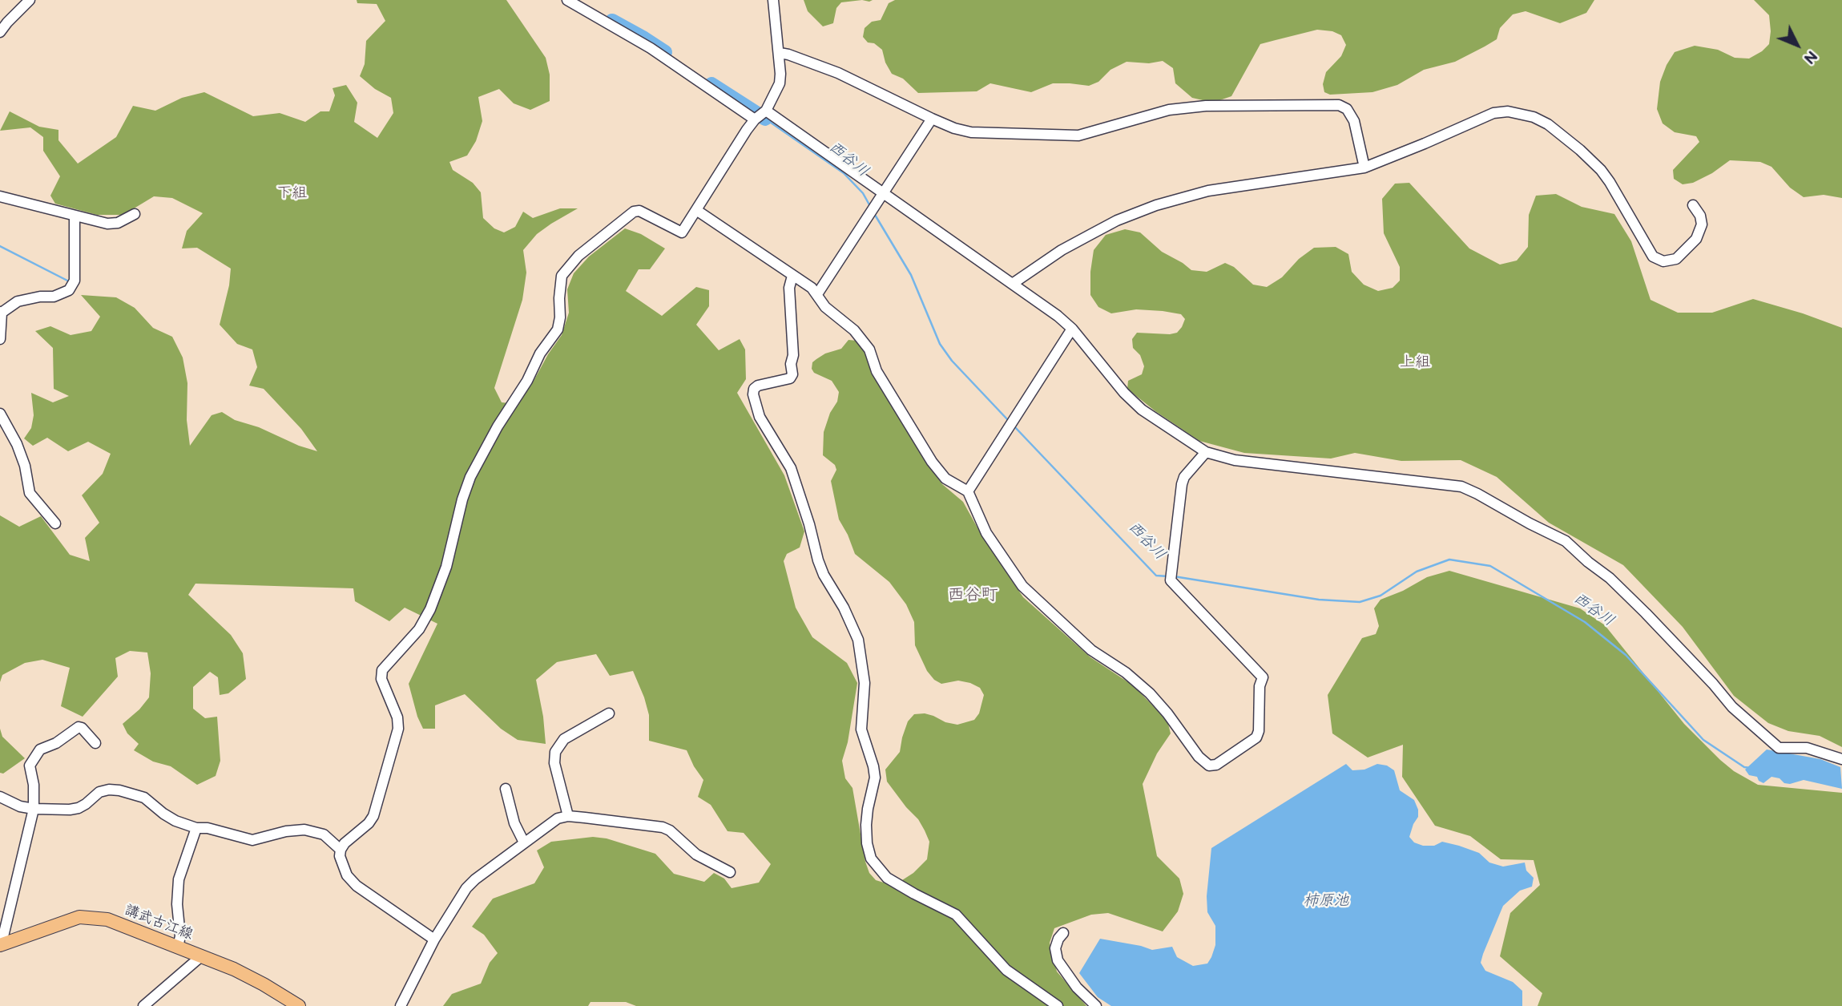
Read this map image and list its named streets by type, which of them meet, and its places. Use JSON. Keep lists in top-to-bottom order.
{
  "streets": {
    "main road": ["講武古江線"]
  },
  "districts": ["下組", "上組", "西谷町"],
  "water": ["西谷川", "柿原池"],
  "north": "bottom right"
}
